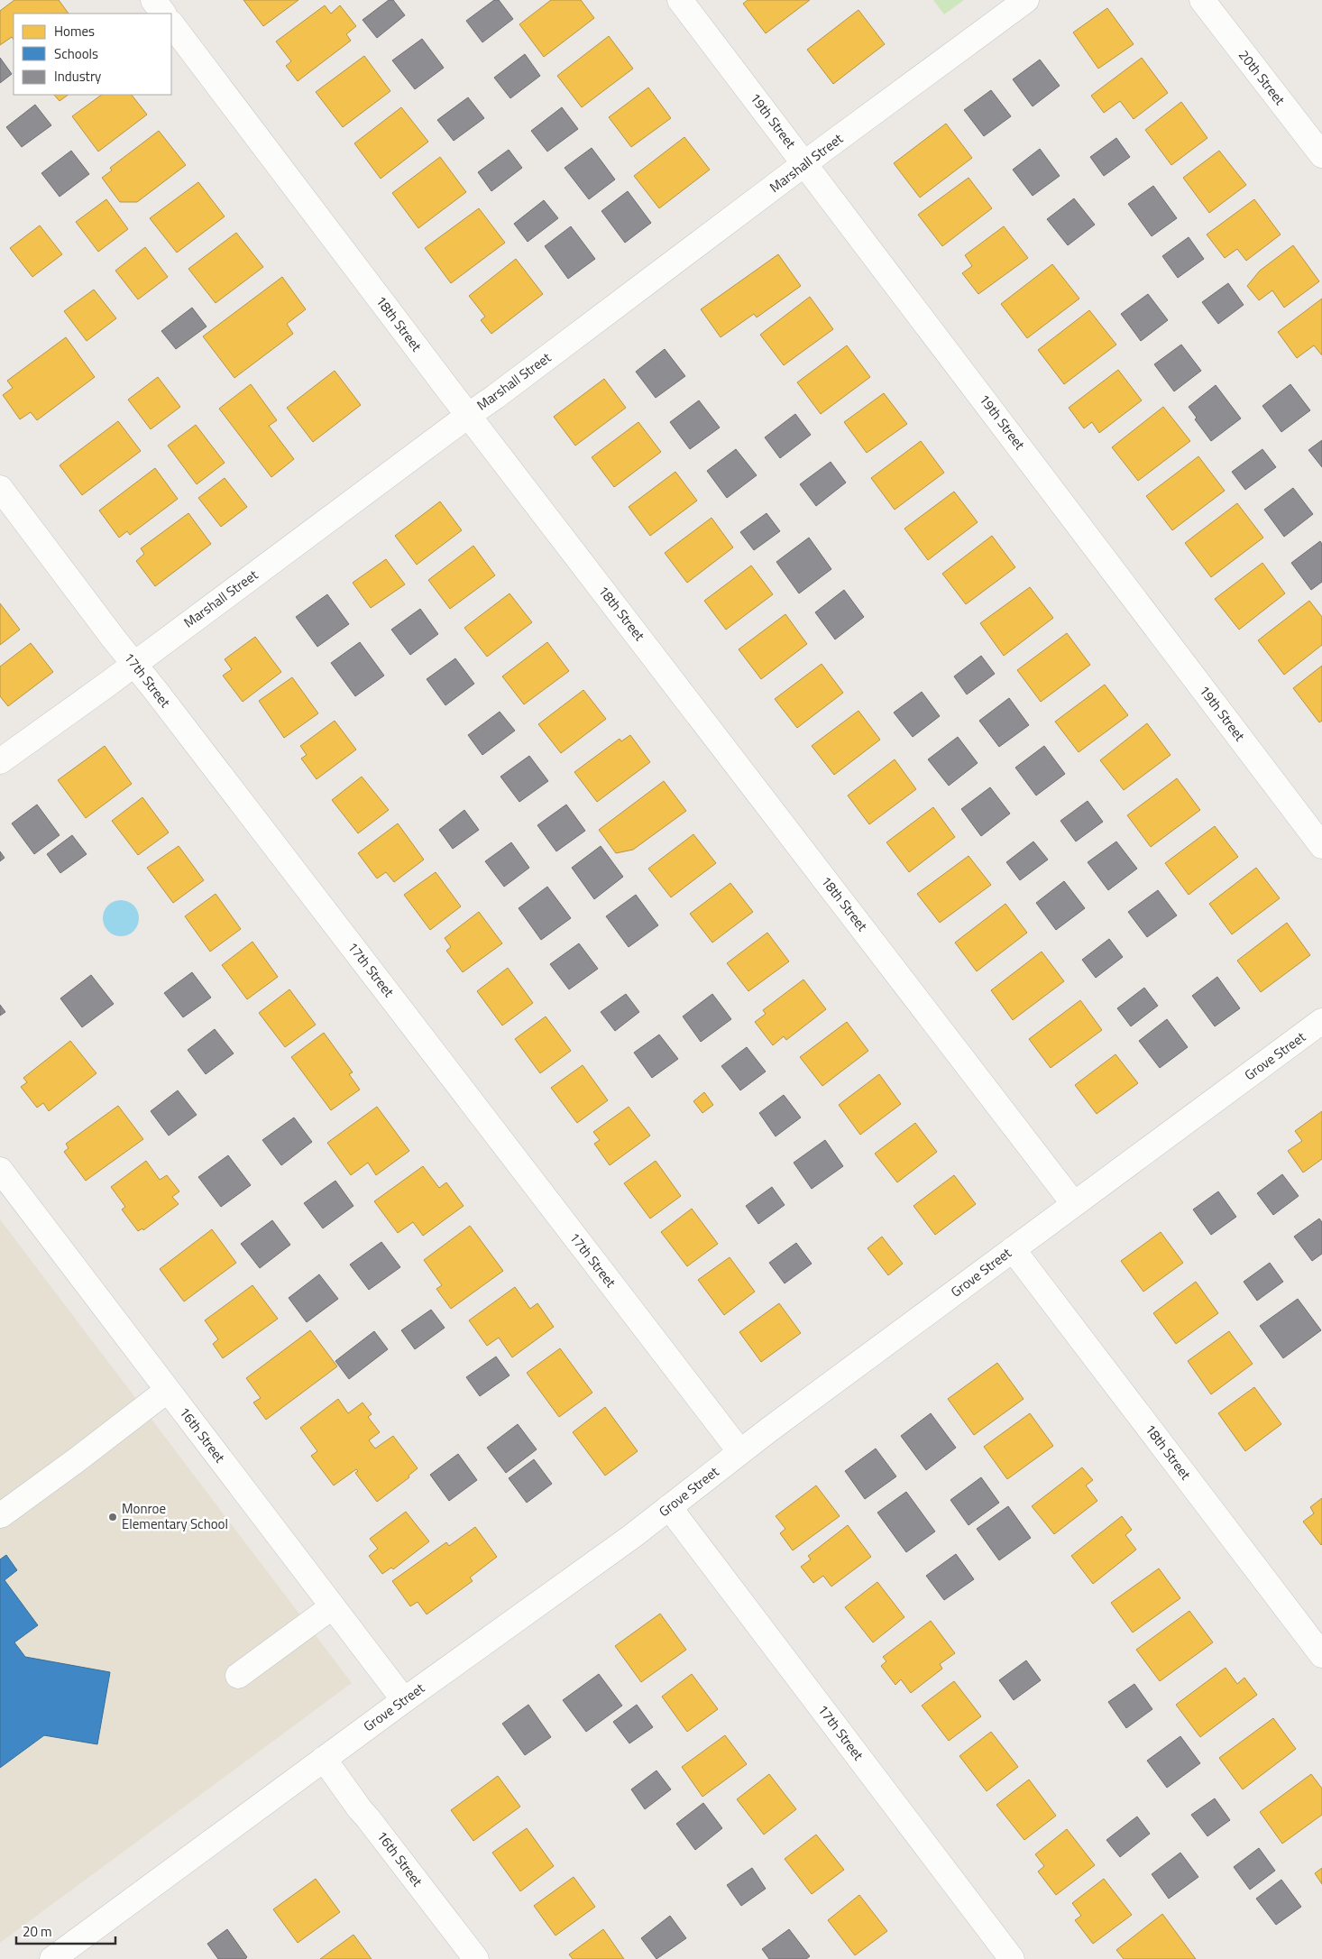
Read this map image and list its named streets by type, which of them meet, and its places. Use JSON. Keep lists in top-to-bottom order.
{
  "streets": {
    "street": [
      "20th Street",
      "19th Street",
      "Marshall Street",
      "18th Street",
      "17th Street",
      "Grove Street",
      "16th Street"
    ]
  },
  "crossings": [
    ["19th Street", "Marshall Street"],
    ["Marshall Street", "18th Street"],
    ["Marshall Street", "17th Street"],
    ["18th Street", "Grove Street"],
    ["17th Street", "Grove Street"],
    ["Grove Street", "16th Street"]
  ],
  "places": ["Monroe Elementary School"],
  "legend": ["Homes", "Schools", "Industry"],
  "scale_bar": "20 m"
}
